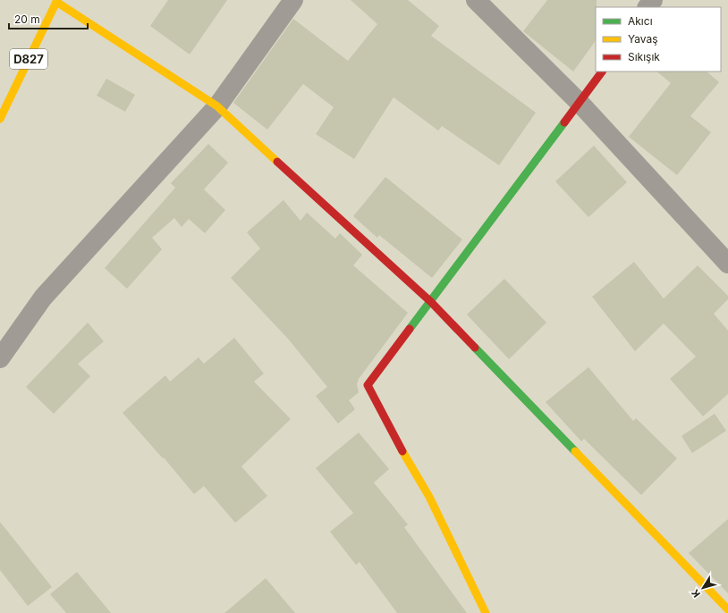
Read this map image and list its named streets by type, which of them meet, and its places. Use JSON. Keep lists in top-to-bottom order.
{
  "streets": {
    "main road": ["D827"]
  },
  "legend": ["Akıcı", "Yavaş", "Sıkışık"],
  "scale_bar": "20 m",
  "north": "bottom left"
}
